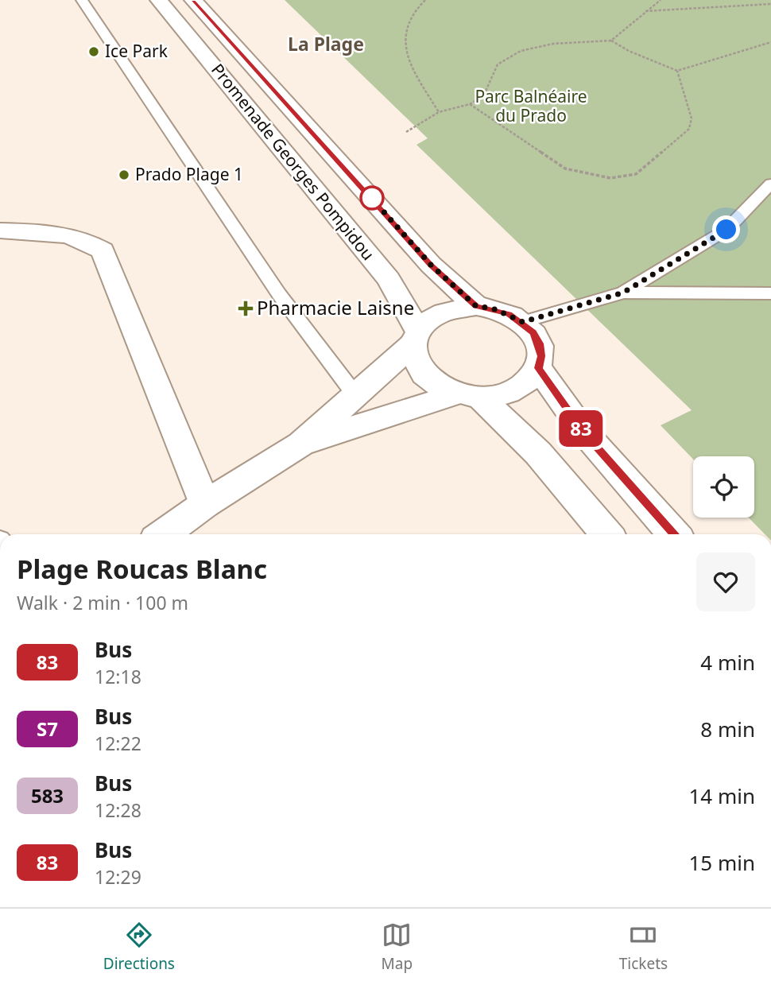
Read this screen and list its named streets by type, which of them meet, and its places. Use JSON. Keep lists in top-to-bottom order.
{
  "streets": {
    "main road": ["Promenade Georges Pompidou"]
  },
  "districts": ["La Plage"],
  "parks": ["Parc Balnéaire du Prado"],
  "places": {
    "other": ["Ice Park", "Prado Plage 1"],
    "health": ["Pharmacie Laisne"]
  },
  "lines": ["bus line 83"],
  "page": {
    "on_map": "83",
    "heading": ["Plage Roucas Blanc", "Walk · 2 min · 100 m"],
    "list": [
      {
        "mark": "83",
        "name": "Bus",
        "note": "12:18",
        "value": "4 min"
      },
      {
        "mark": "S7",
        "name": "Bus",
        "note": "12:22",
        "value": "8 min"
      },
      {
        "mark": "583",
        "name": "Bus",
        "note": "12:28",
        "value": "14 min"
      },
      {
        "mark": "83",
        "name": "Bus",
        "note": "12:29",
        "value": "15 min"
      }
    ],
    "tabs": ["Directions", "Map", "Tickets"]
  }
}
